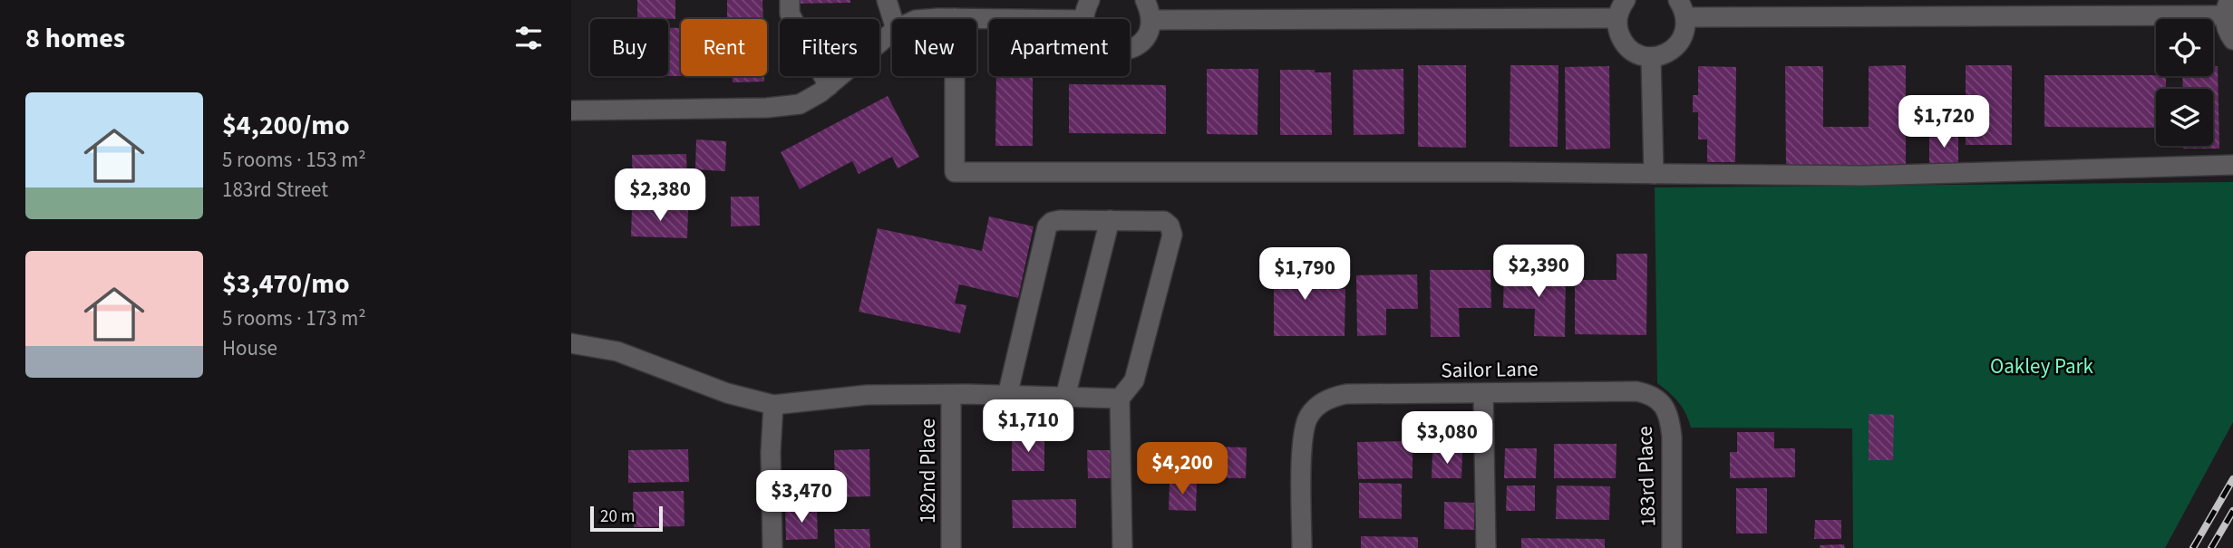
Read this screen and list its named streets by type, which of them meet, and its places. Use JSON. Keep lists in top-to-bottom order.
{
  "streets": {
    "street": ["Sailor Lane", "182nd Place", "183rd Place"]
  },
  "crossings": [
    ["Sailor Lane", "183rd Place"]
  ],
  "parks": ["Oakley Park"],
  "scale_bar": "20 m",
  "page": {
    "heading": "8 homes",
    "chip": [
      "Buy",
      "Rent",
      "Filters",
      "New",
      "Apartment"
    ],
    "list": [
      {
        "name": "$4,200/mo",
        "note": "5 rooms · 153 m² · 183rd Street"
      },
      {
        "name": "$3,470/mo",
        "note": "5 rooms · 173 m² · House"
      }
    ],
    "price": [
      "$1,720",
      "$2,380",
      "$2,390",
      "$1,790",
      "$1,710",
      "$3,080",
      "$4,200",
      "$3,470"
    ],
    "scale": "20 m"
  }
}
